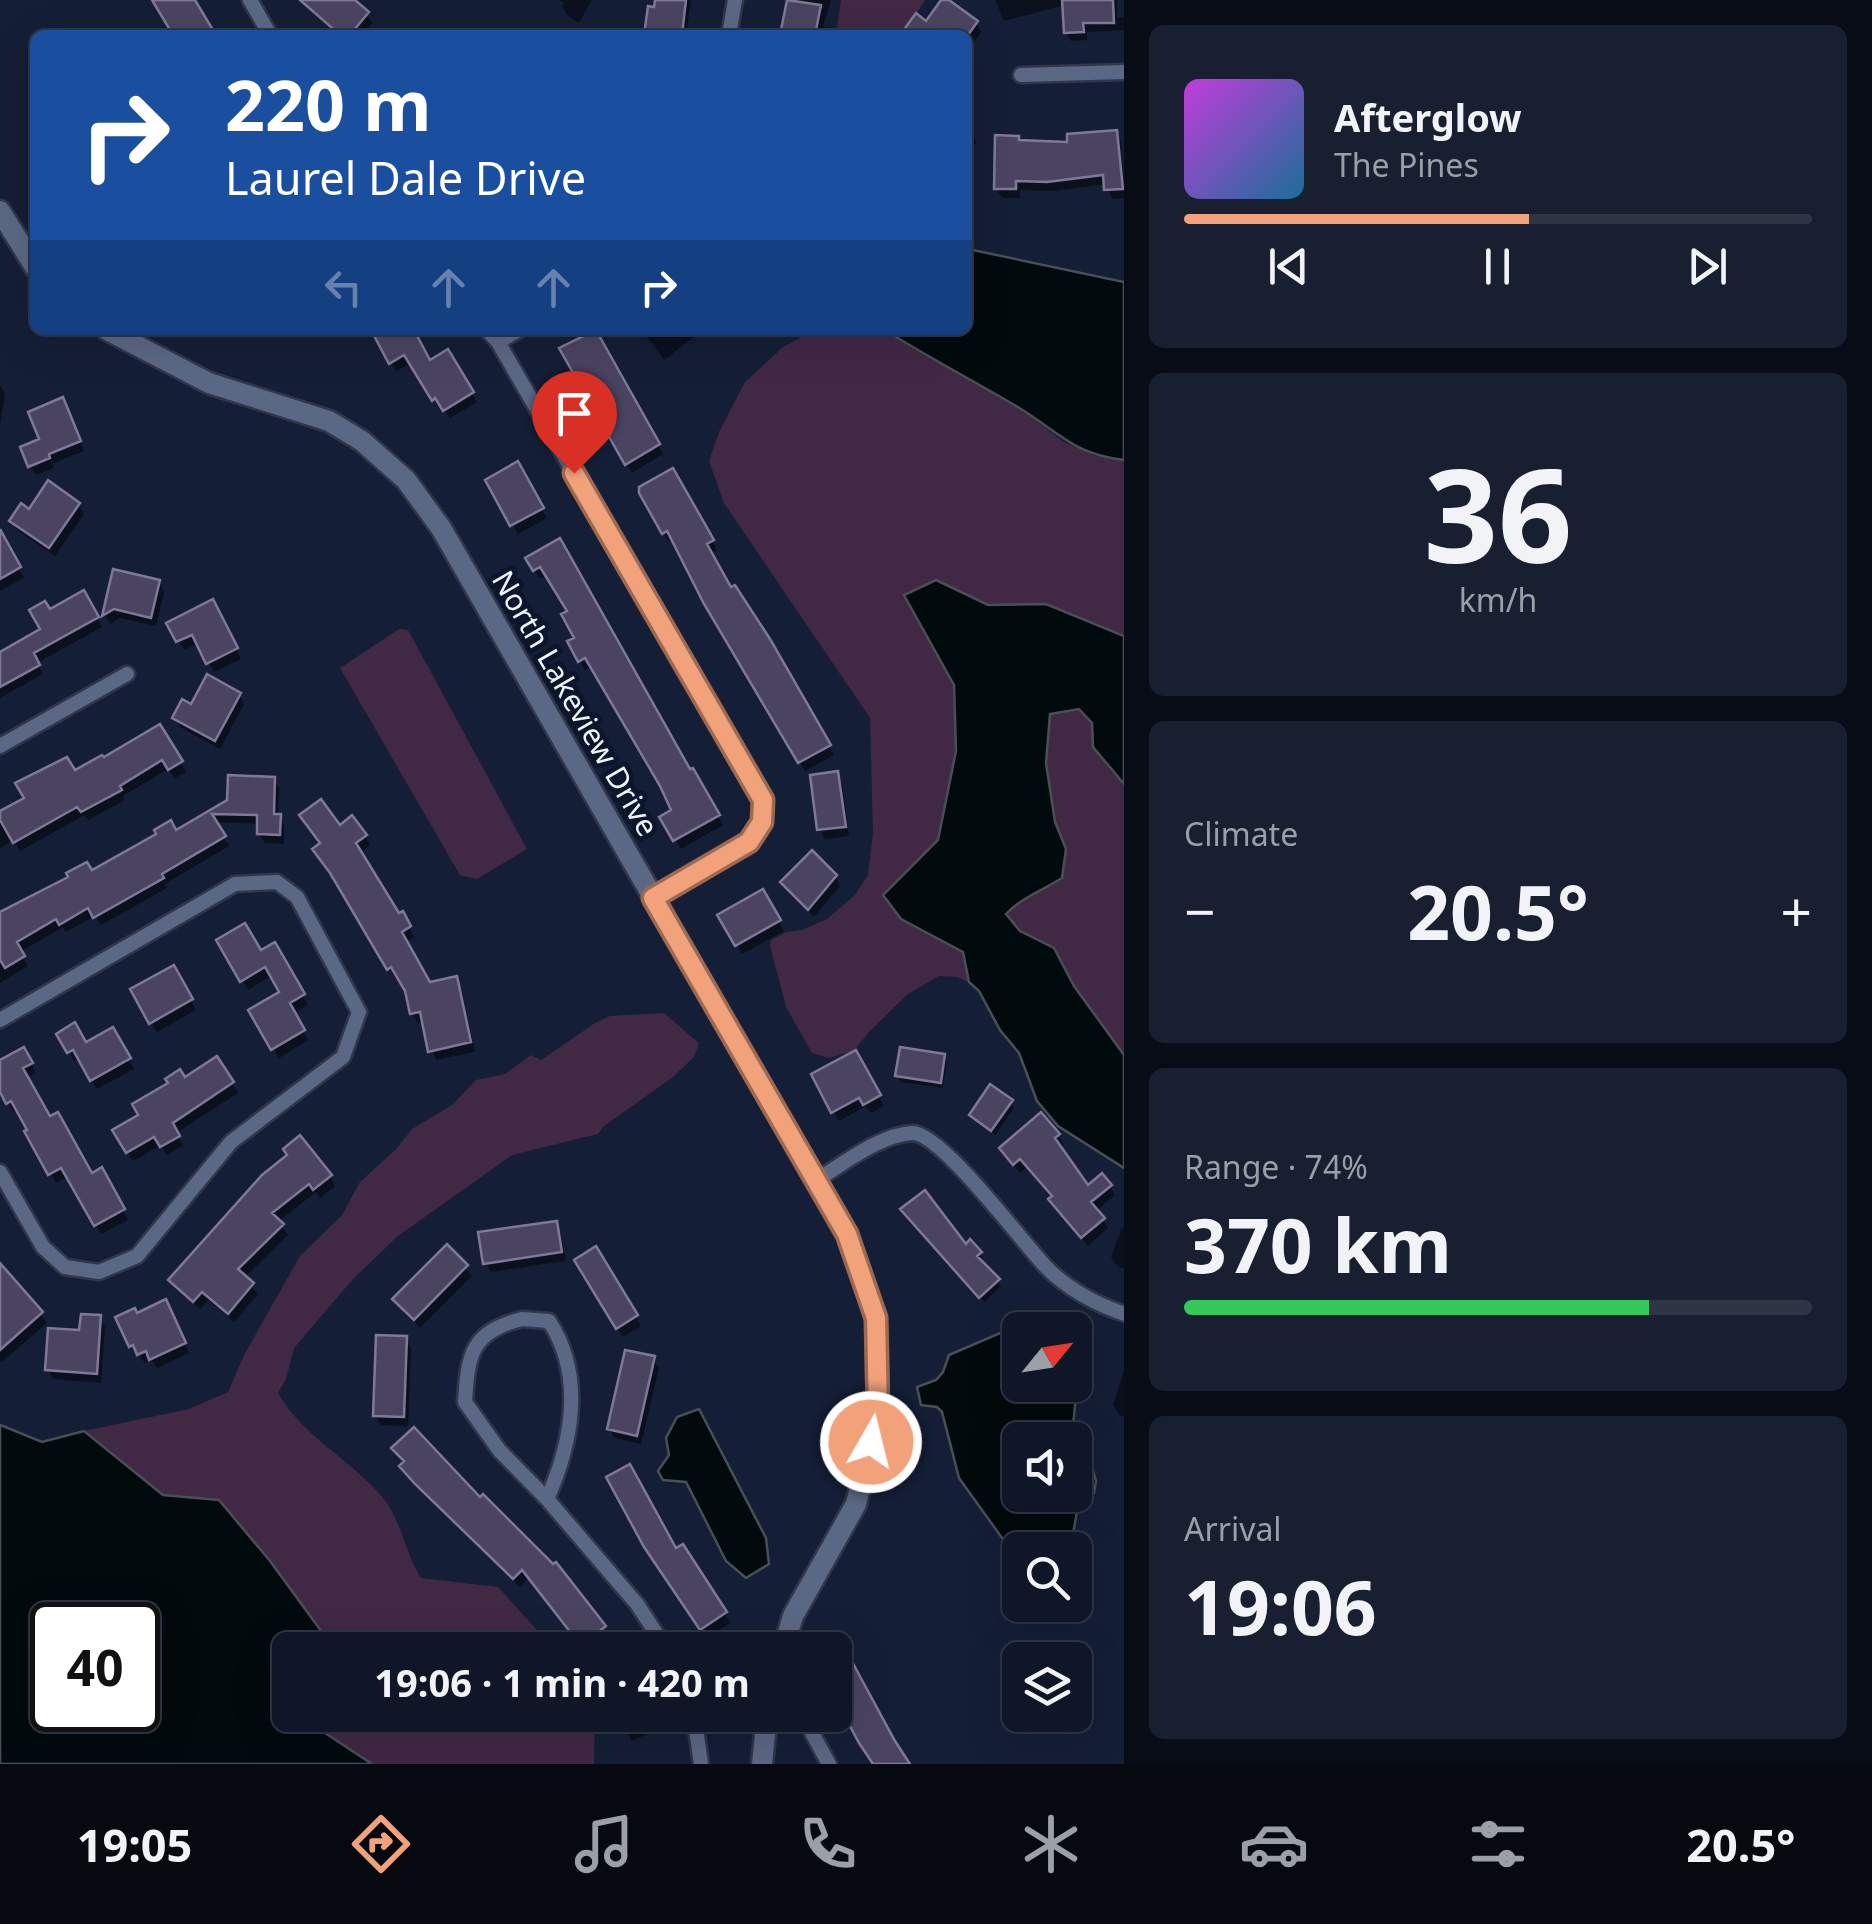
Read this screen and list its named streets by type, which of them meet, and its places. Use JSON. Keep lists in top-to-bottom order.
{
  "streets": {
    "street": ["North Lakeview Drive"]
  },
  "north": "top right",
  "page": {
    "turn": ["220 m", "Laurel Dale Drive"],
    "song": ["Afterglow", "The Pines"],
    "tile": [
      ["36", "km/h"],
      "Climate",
      ["Range · 74%", "370 km"],
      ["Arrival", "19:06"]
    ],
    "heat": ["−", "20.5°", "+"],
    "limit": "40",
    "trip": "19:06 · 1 min · 420 m",
    "tabs": ["19:05", "20.5°"]
  }
}
